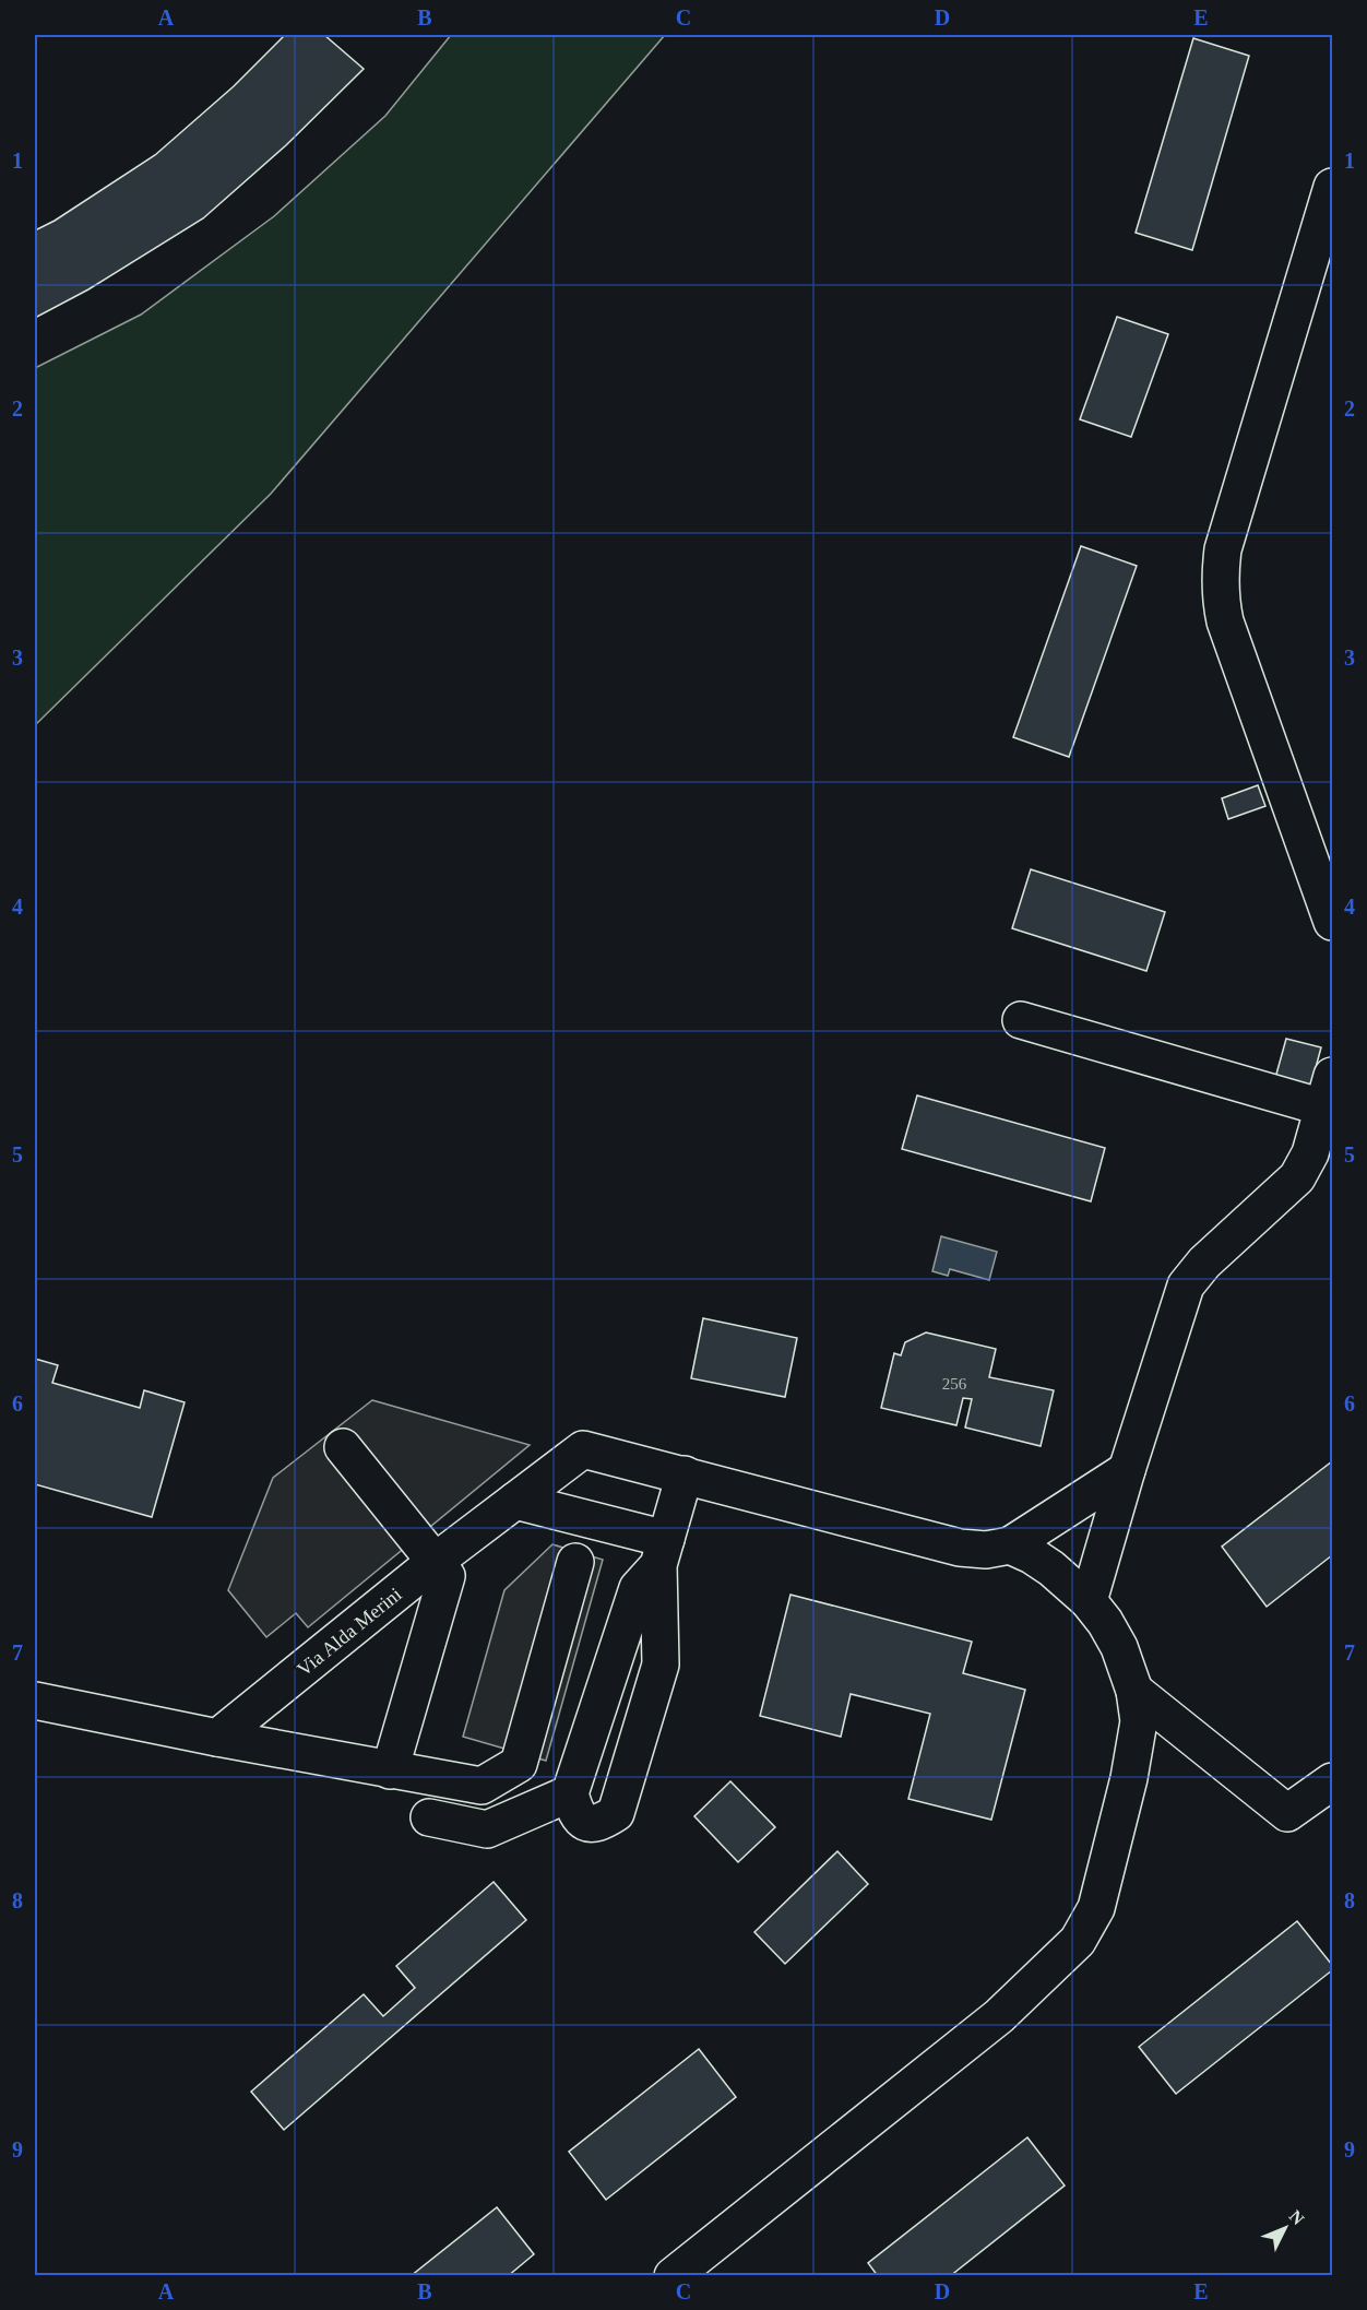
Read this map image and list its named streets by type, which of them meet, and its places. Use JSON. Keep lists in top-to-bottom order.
{
  "streets": {
    "street": ["Via Alda Merini"]
  },
  "house_numbers": ["256"],
  "north": "top right",
  "grid": {
    "columns": [
      "A",
      "B",
      "C",
      "D",
      "E"
    ],
    "rows": [
      "1",
      "2",
      "3",
      "4",
      "5",
      "6",
      "7",
      "8",
      "9"
    ]
  }
}
